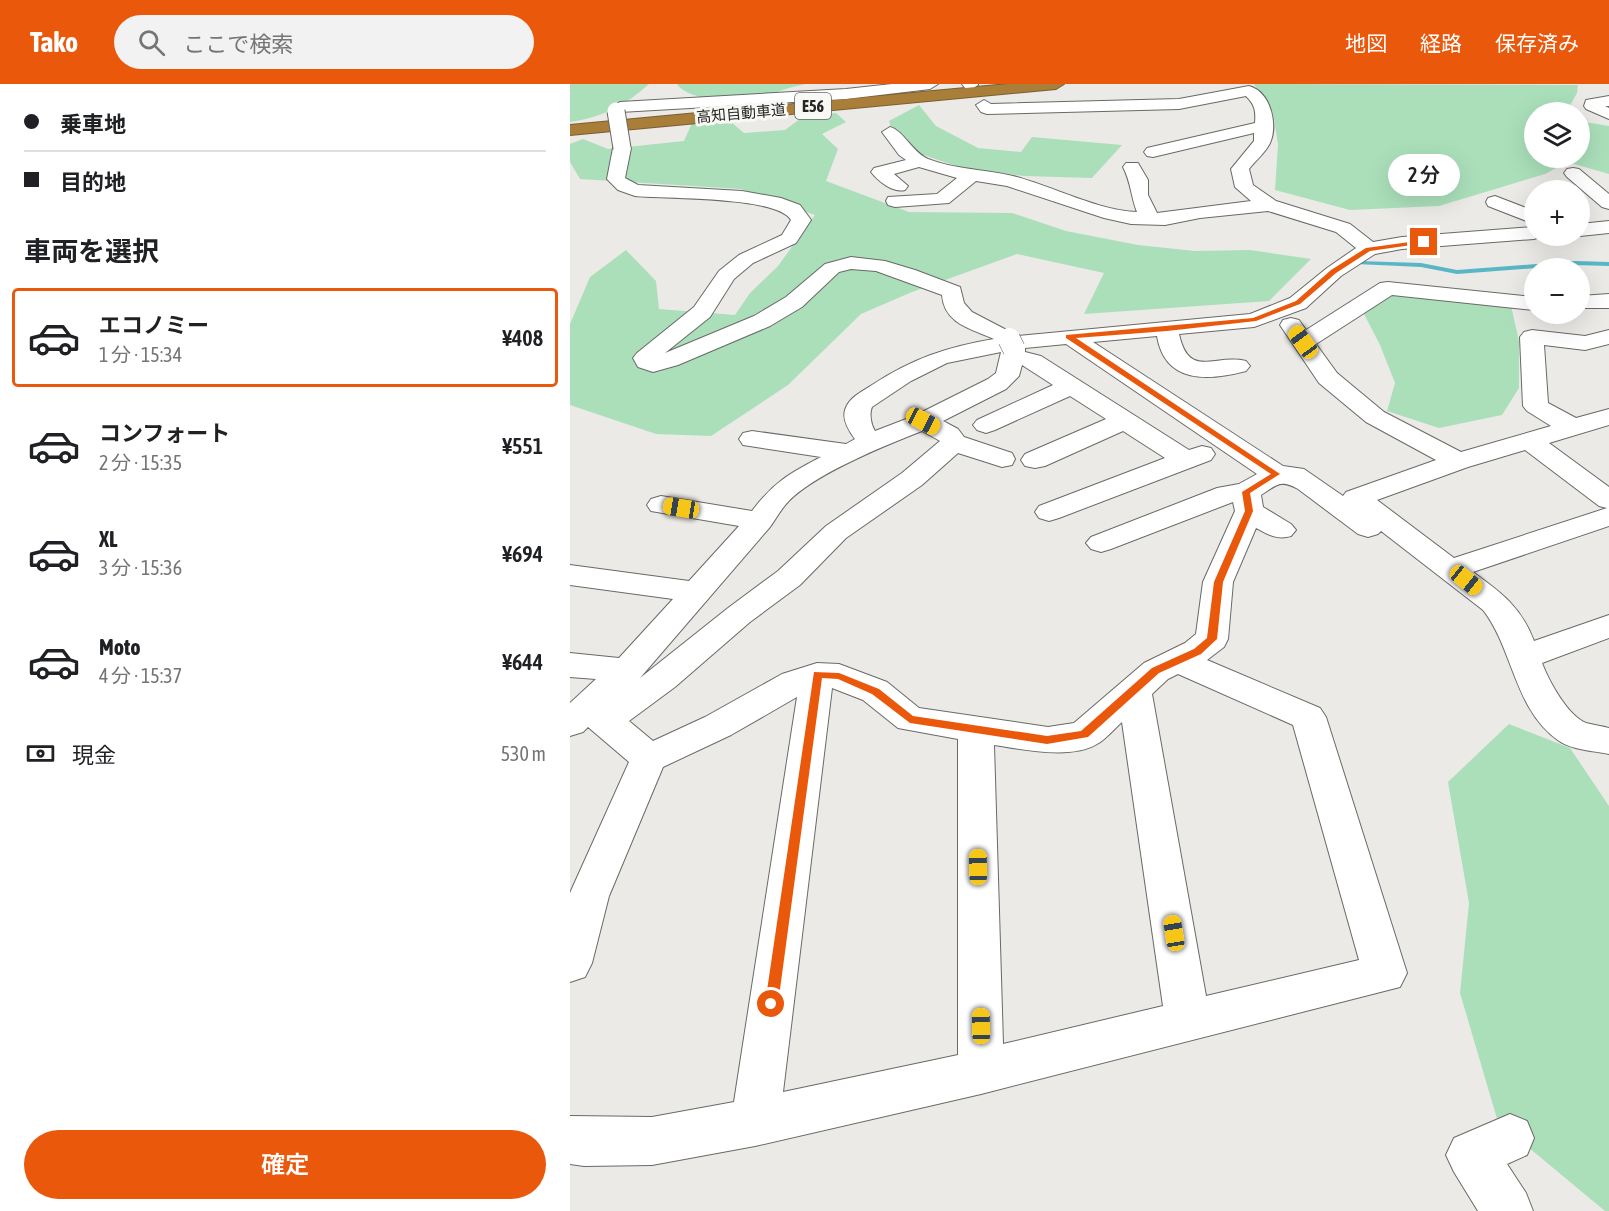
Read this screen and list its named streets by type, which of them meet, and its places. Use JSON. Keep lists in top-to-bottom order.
{
  "streets": {
    "highway": ["E56", "高知自動車道"]
  },
  "page": {
    "header": "Tako",
    "search": "ここで検索",
    "nav": ["地図", "経路", "保存済み"],
    "banner": ["乗車地", "目的地"],
    "map_buttons": ["+", "−"],
    "bubble": "2 分",
    "heading": "車両を選択",
    "list": [
      {
        "name": "エコノミー",
        "note": "1 分 · 15:34",
        "value": "¥408"
      },
      {
        "name": "コンフォート",
        "note": "2 分 · 15:35",
        "value": "¥551"
      },
      {
        "name": "XL",
        "note": "3 分 · 15:36",
        "value": "¥694"
      },
      {
        "name": "Moto",
        "note": "4 分 · 15:37",
        "value": "¥644"
      }
    ],
    "pay": ["現金", "530 m"],
    "buttons": "確定"
  }
}
